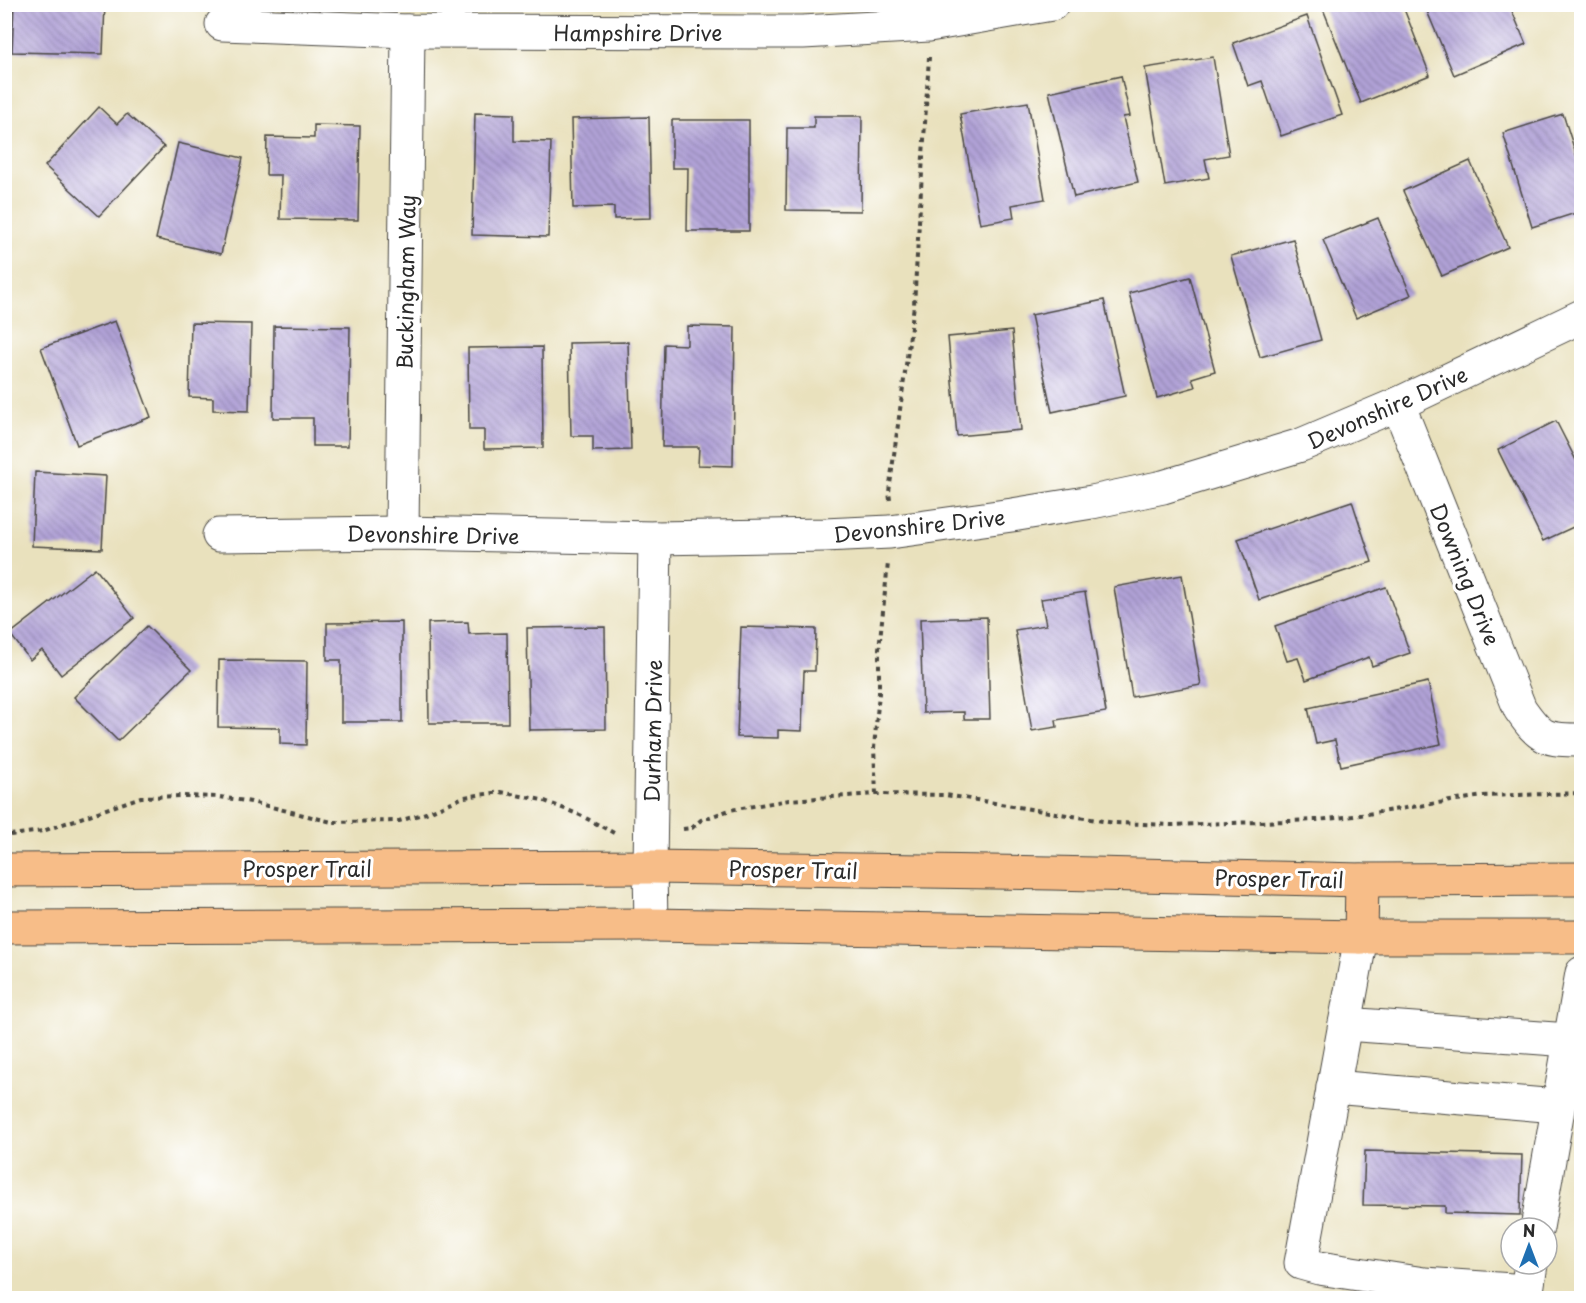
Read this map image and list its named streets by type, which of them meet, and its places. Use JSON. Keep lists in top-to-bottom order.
{
  "streets": {
    "main road": ["Prosper Trail"],
    "street": [
      "Hampshire Drive",
      "Buckingham Way",
      "Devonshire Drive",
      "Downing Drive",
      "Durham Drive"
    ]
  },
  "crossings": [
    ["Hampshire Drive", "Buckingham Way"],
    ["Buckingham Way", "Devonshire Drive"],
    ["Devonshire Drive", "Downing Drive"],
    ["Devonshire Drive", "Durham Drive"],
    ["Durham Drive", "Prosper Trail"]
  ],
  "north": "top"
}
